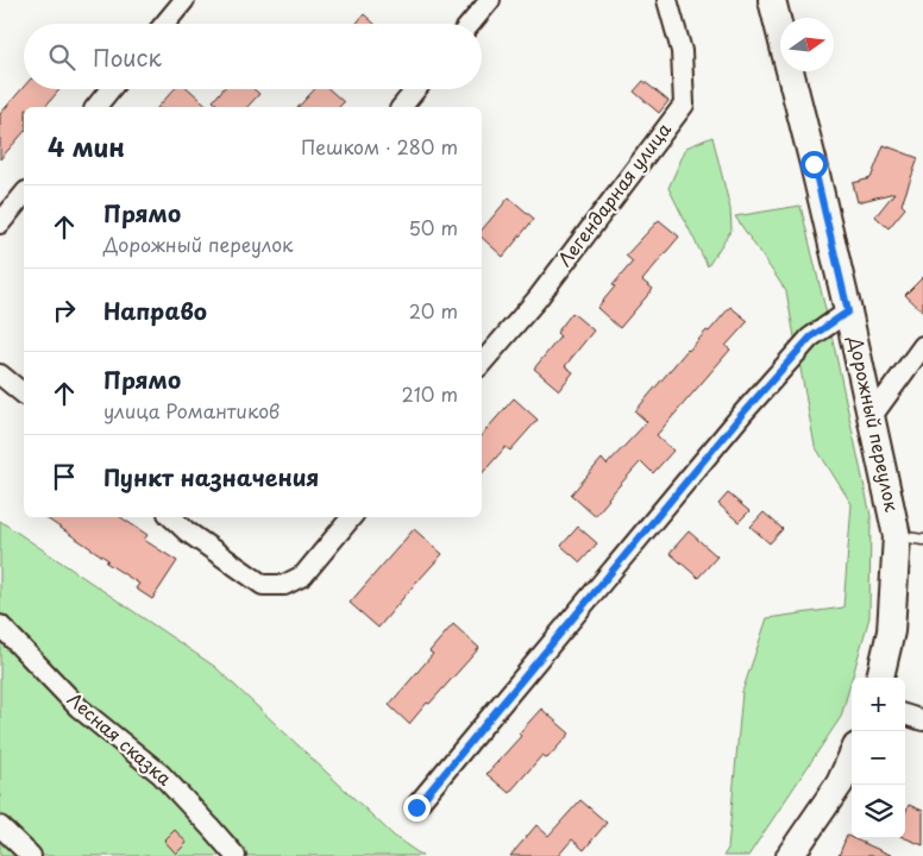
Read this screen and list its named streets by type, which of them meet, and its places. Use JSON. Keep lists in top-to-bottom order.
{
  "streets": {
    "main road": ["Дорожный переулок"],
    "street": ["Легендарная улица", "Лесная сказка"]
  },
  "north": "right",
  "page": {
    "search": "Поиск",
    "heading": ["4 мин", "Пешком · 280 m"],
    "list": [
      ["Прямо", "Дорожный переулок", "50 m"],
      ["Направо", "20 m"],
      ["Прямо", "улица Романтиков", "210 m"],
      "Пункт назначения"
    ],
    "map_buttons": ["+", "−"]
  }
}
